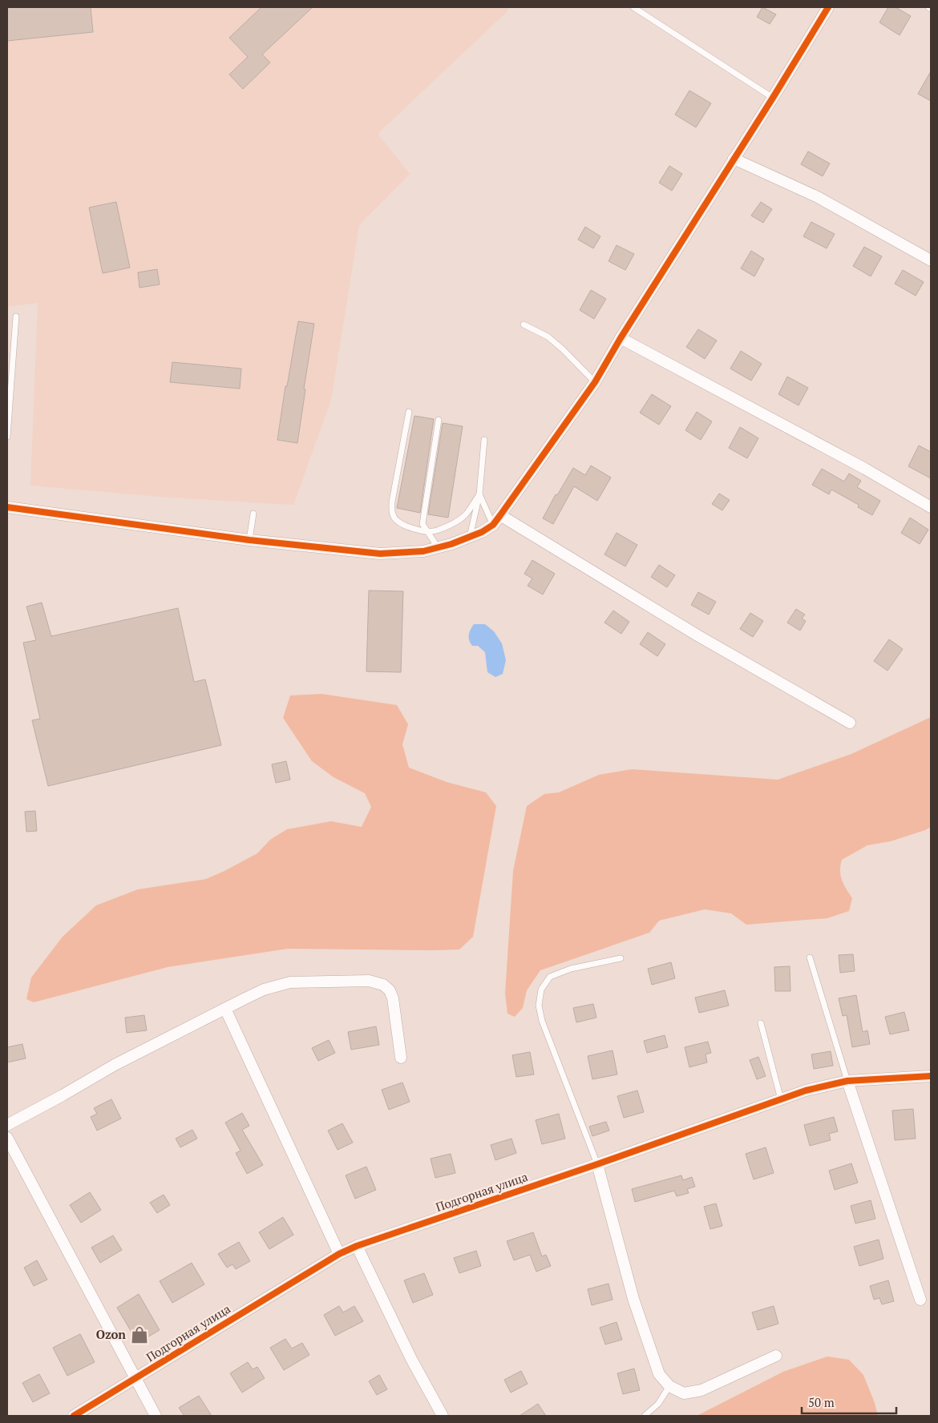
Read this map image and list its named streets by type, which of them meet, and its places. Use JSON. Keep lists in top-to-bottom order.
{
  "streets": {
    "street": ["Подгорная улица"]
  },
  "places": {
    "shop": ["Ozon"]
  },
  "scale_bar": "50 m"
}
